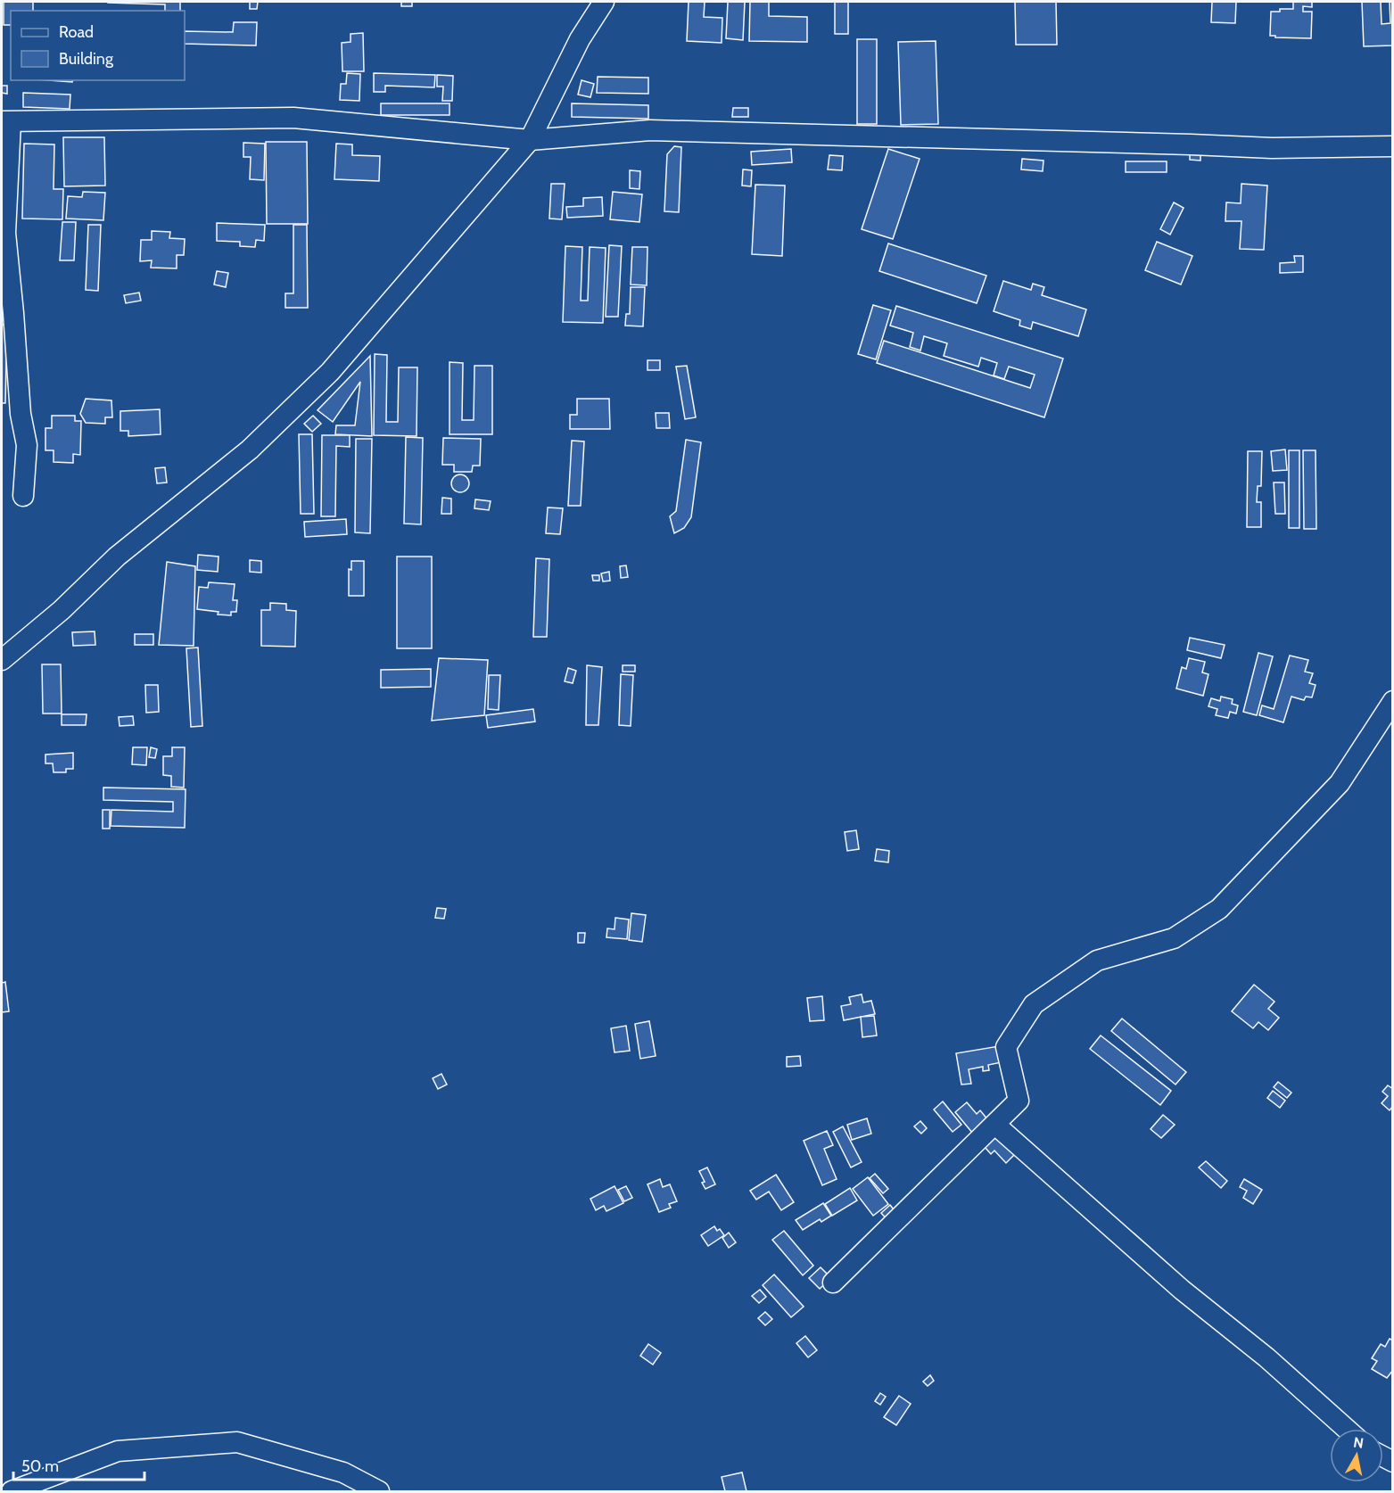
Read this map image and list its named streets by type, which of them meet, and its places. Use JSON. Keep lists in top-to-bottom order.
{
  "legend": ["Road", "Building"],
  "scale_bar": "50 m",
  "north": "top"
}
